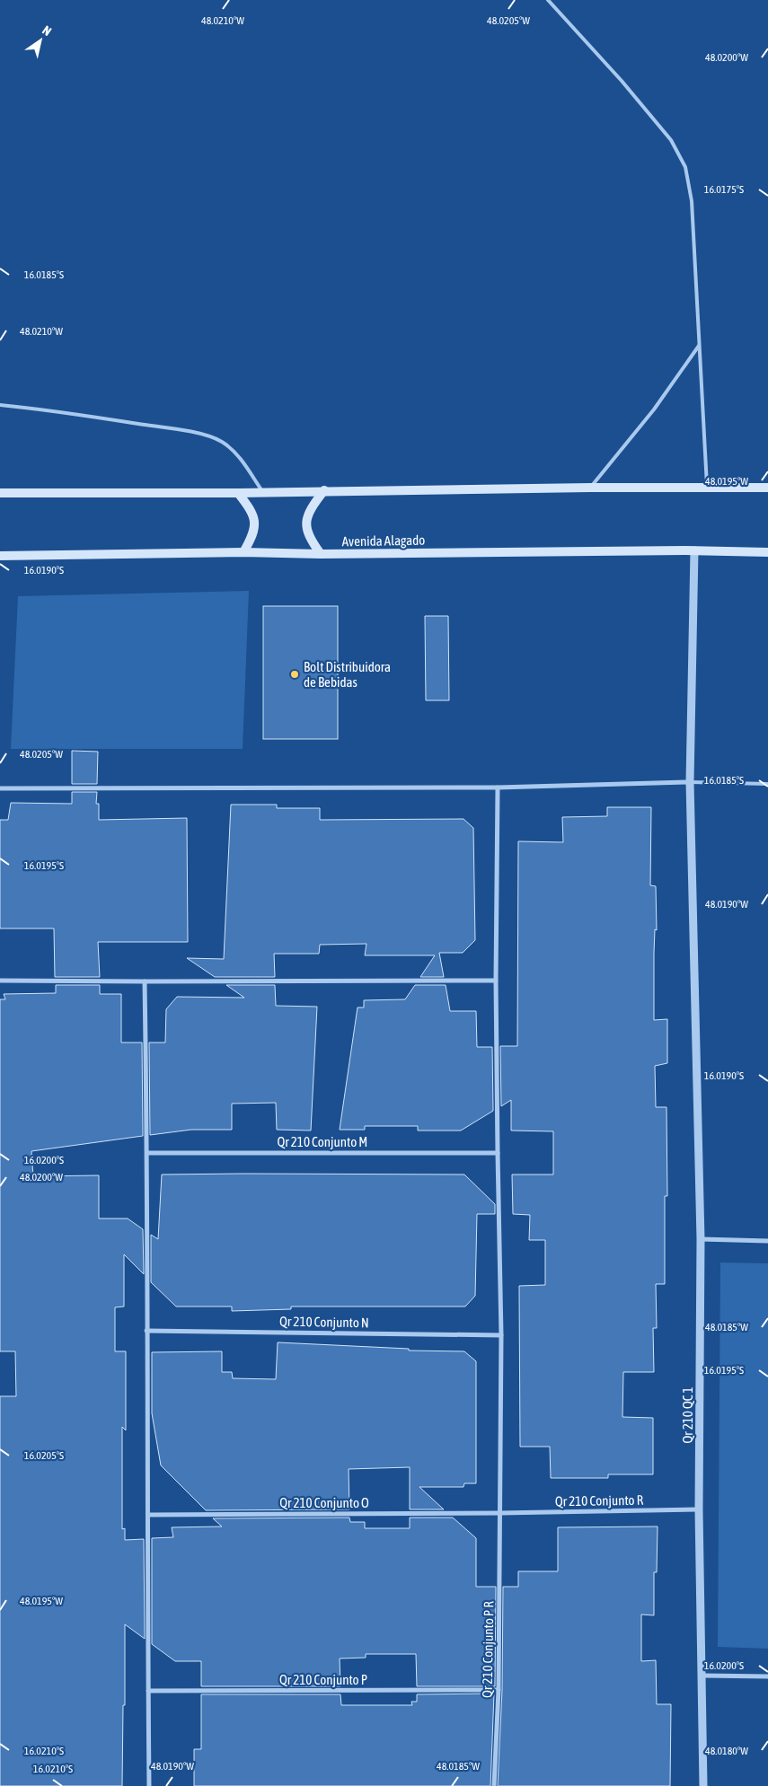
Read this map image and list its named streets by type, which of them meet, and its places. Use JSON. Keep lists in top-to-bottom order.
{
  "streets": {
    "main road": ["Avenida Alagado"],
    "street": [
      "Qr 210 Conjunto M",
      "Qr 210 Conjunto N",
      "Qr 210 QC 1",
      "Qr 210 Conjunto R",
      "Qr 210 Conjunto O",
      "Qr 210 Conjunto P R",
      "Qr 210 Conjunto P"
    ]
  },
  "crossings": [
    ["Avenida Alagado", "Qr 210 QC 1"],
    ["Qr 210 Conjunto M", "Qr 210 Conjunto P R"],
    ["Qr 210 Conjunto N", "Qr 210 Conjunto P R"],
    ["Qr 210 QC 1", "Qr 210 Conjunto R"],
    ["Qr 210 Conjunto R", "Qr 210 Conjunto O"],
    ["Qr 210 Conjunto R", "Qr 210 Conjunto P R"],
    ["Qr 210 Conjunto O", "Qr 210 Conjunto P R"],
    ["Qr 210 Conjunto P R", "Qr 210 Conjunto P"]
  ],
  "places": ["Bolt Distribuidora de Bebidas"],
  "north": "top right",
  "coordinates": [
    "48.0210°W",
    "48.0205°W",
    "48.0200°W",
    "16.0175°S",
    "16.0185°S",
    "48.0195°W",
    "16.0190°S",
    "16.0195°S",
    "48.0190°W",
    "16.0200°S",
    "48.0185°W",
    "16.0205°S",
    "48.0180°W",
    "16.0210°S"
  ]
}
